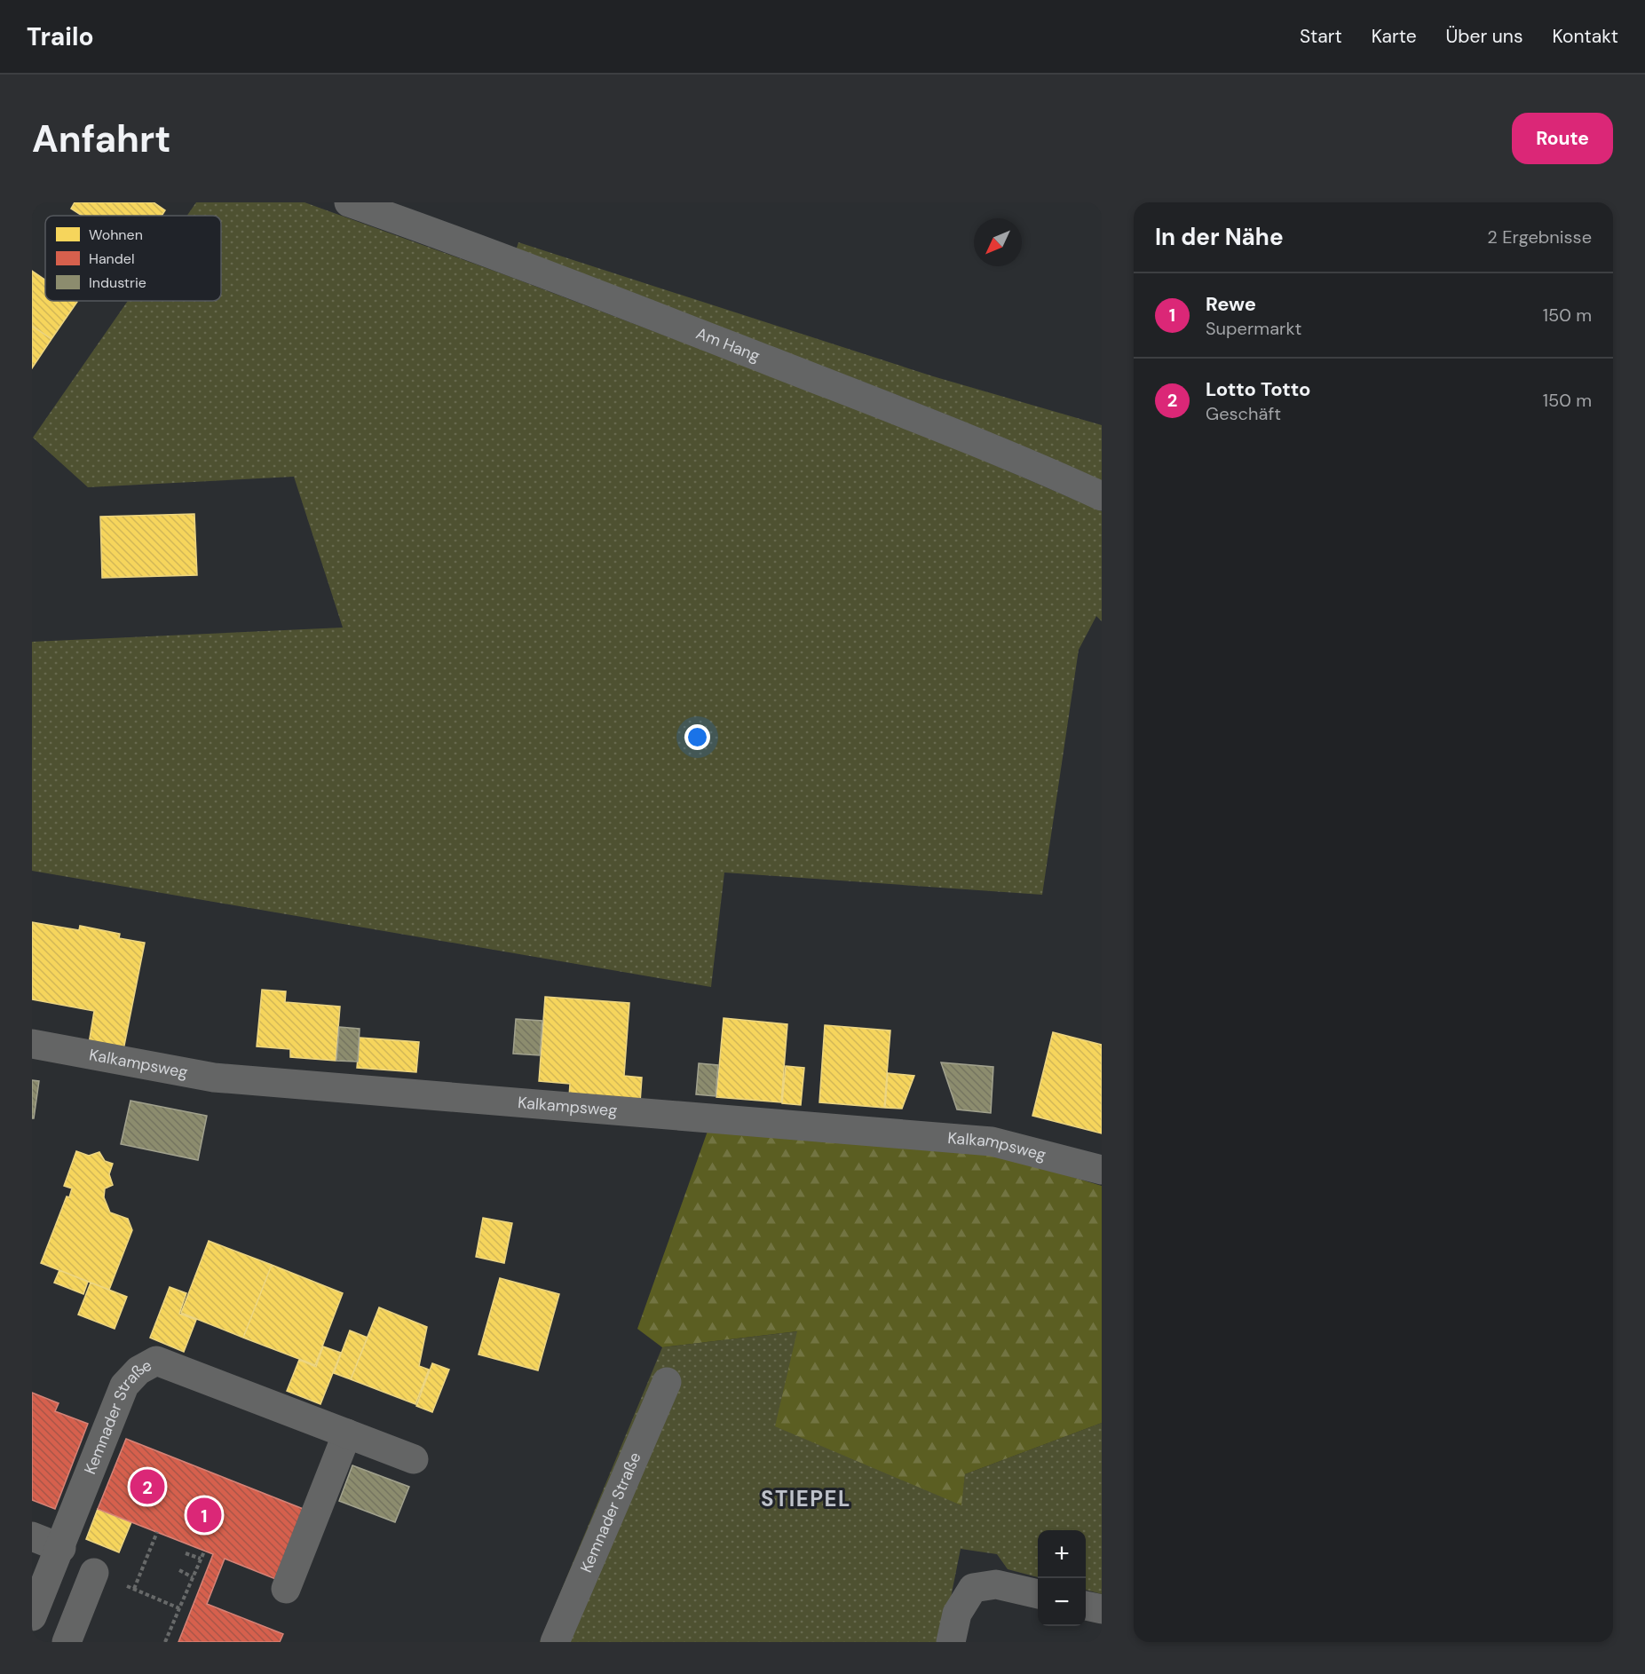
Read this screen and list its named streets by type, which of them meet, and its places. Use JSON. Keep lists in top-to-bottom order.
{
  "streets": {
    "street": ["Am Hang", "Kalkampsweg", "Kemnader Straße"]
  },
  "districts": ["STIEPEL"],
  "legend": ["Wohnen", "Handel", "Industrie"],
  "north": "bottom left",
  "page": {
    "header": "Trailo",
    "nav": [
      "Start",
      "Karte",
      "Über uns",
      "Kontakt"
    ],
    "buttons": "Route",
    "title": "Anfahrt",
    "heading": ["In der Nähe", "2 Ergebnisse"],
    "list": [
      {
        "mark": "1",
        "name": "Rewe",
        "note": "Supermarkt",
        "value": "150 m"
      },
      {
        "mark": "2",
        "name": "Lotto Totto",
        "note": "Geschäft",
        "value": "150 m"
      }
    ],
    "pins": ["2", "1"],
    "map_buttons": ["+", "−"]
  }
}
